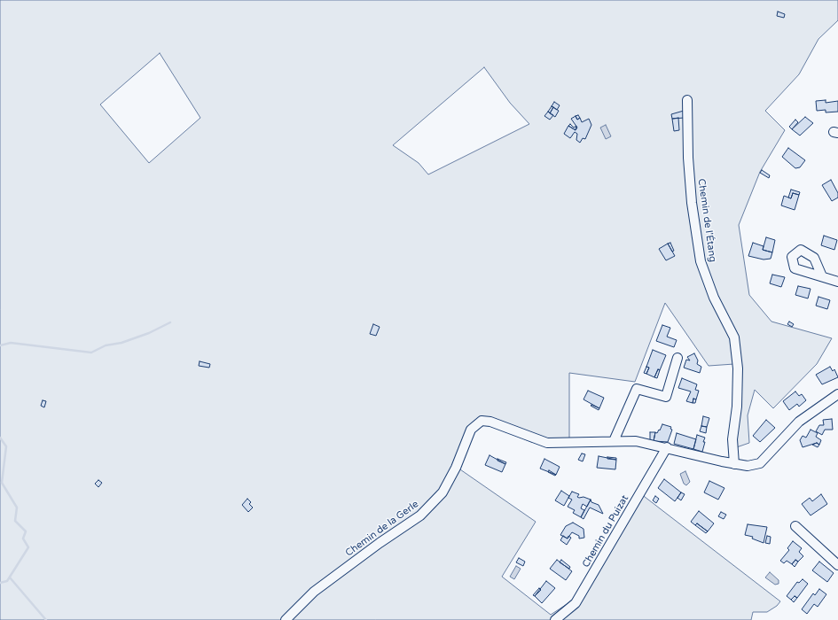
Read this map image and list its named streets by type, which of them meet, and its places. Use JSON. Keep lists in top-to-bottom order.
{
  "streets": {
    "street": ["Chemin de l'Étang", "Chemin de la Gerle", "Chemin du Puizat"]
  }
}
